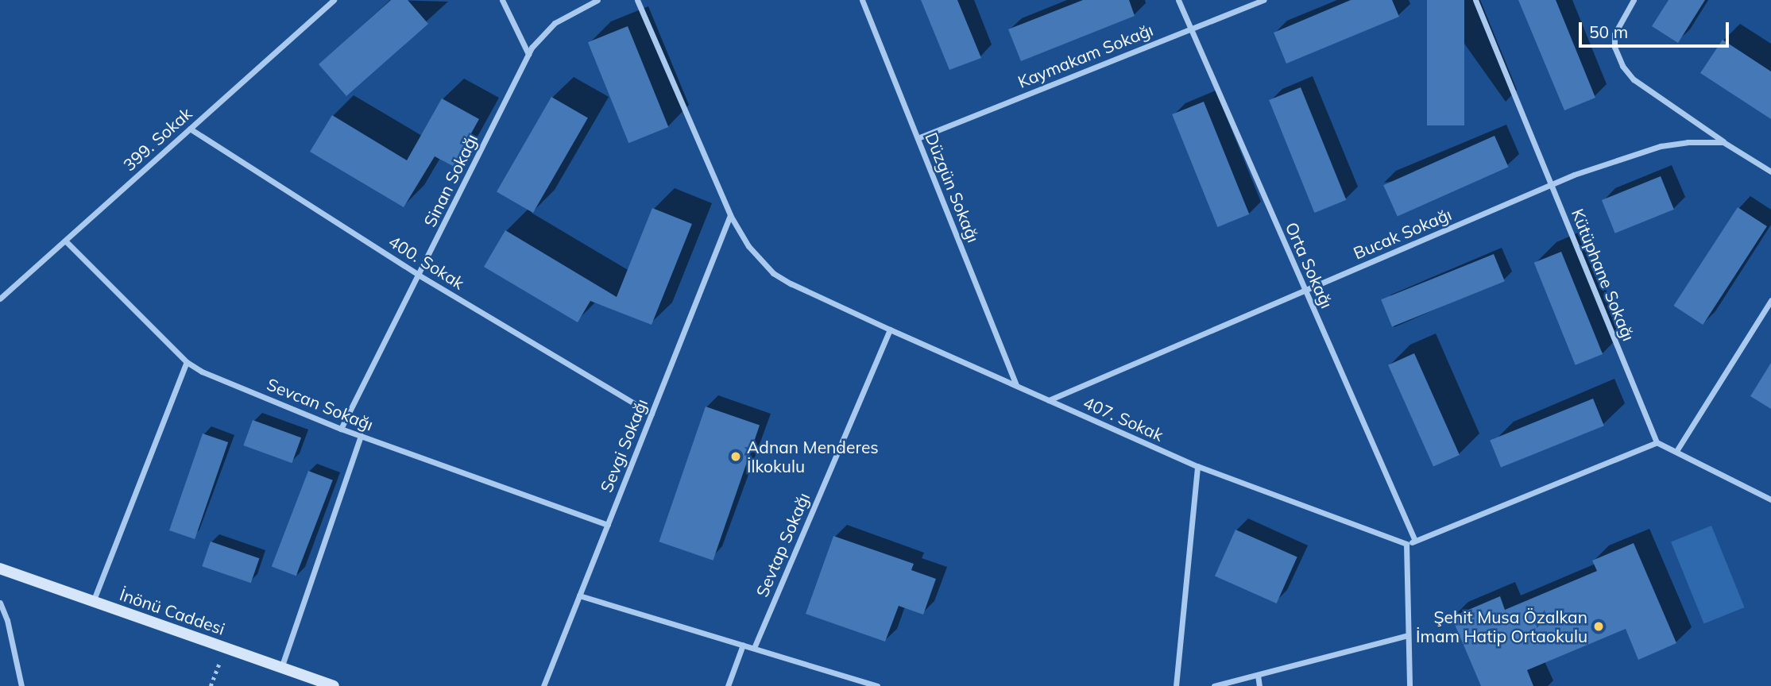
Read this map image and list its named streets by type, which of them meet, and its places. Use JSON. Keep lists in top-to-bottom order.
{
  "streets": {
    "street": [
      "Kaymakam Sokağı",
      "399. Sokak",
      "Sinan Sokağı",
      "Düzgün Sokağı",
      "Bucak Sokağı",
      "400. Sokak",
      "Orta Sokağı",
      "Kütüphane Sokağı",
      "Sevcan Sokağı",
      "407. Sokak",
      "Sevgi Sokağı",
      "Sevtap Sokağı",
      "İnönü Caddesi"
    ]
  },
  "crossings": [
    ["Kaymakam Sokağı", "Düzgün Sokağı"],
    ["Kaymakam Sokağı", "Orta Sokağı"],
    ["399. Sokak", "400. Sokak"],
    ["399. Sokak", "Sevcan Sokağı"],
    ["Sinan Sokağı", "400. Sokak"],
    ["Sinan Sokağı", "Sevcan Sokağı"],
    ["Düzgün Sokağı", "407. Sokak"],
    ["Bucak Sokağı", "Orta Sokağı"],
    ["Bucak Sokağı", "Kütüphane Sokağı"],
    ["Bucak Sokağı", "407. Sokak"],
    ["400. Sokak", "Sevgi Sokağı"],
    ["Sevcan Sokağı", "Sevgi Sokağı"],
    ["407. Sokak", "Sevgi Sokağı"],
    ["407. Sokak", "Sevtap Sokağı"]
  ],
  "places": ["Adnan Menderes İlkokulu", "Şehit Musa Özalkan İmam Hatip Ortaokulu"],
  "scale_bar": "50 m"
}
